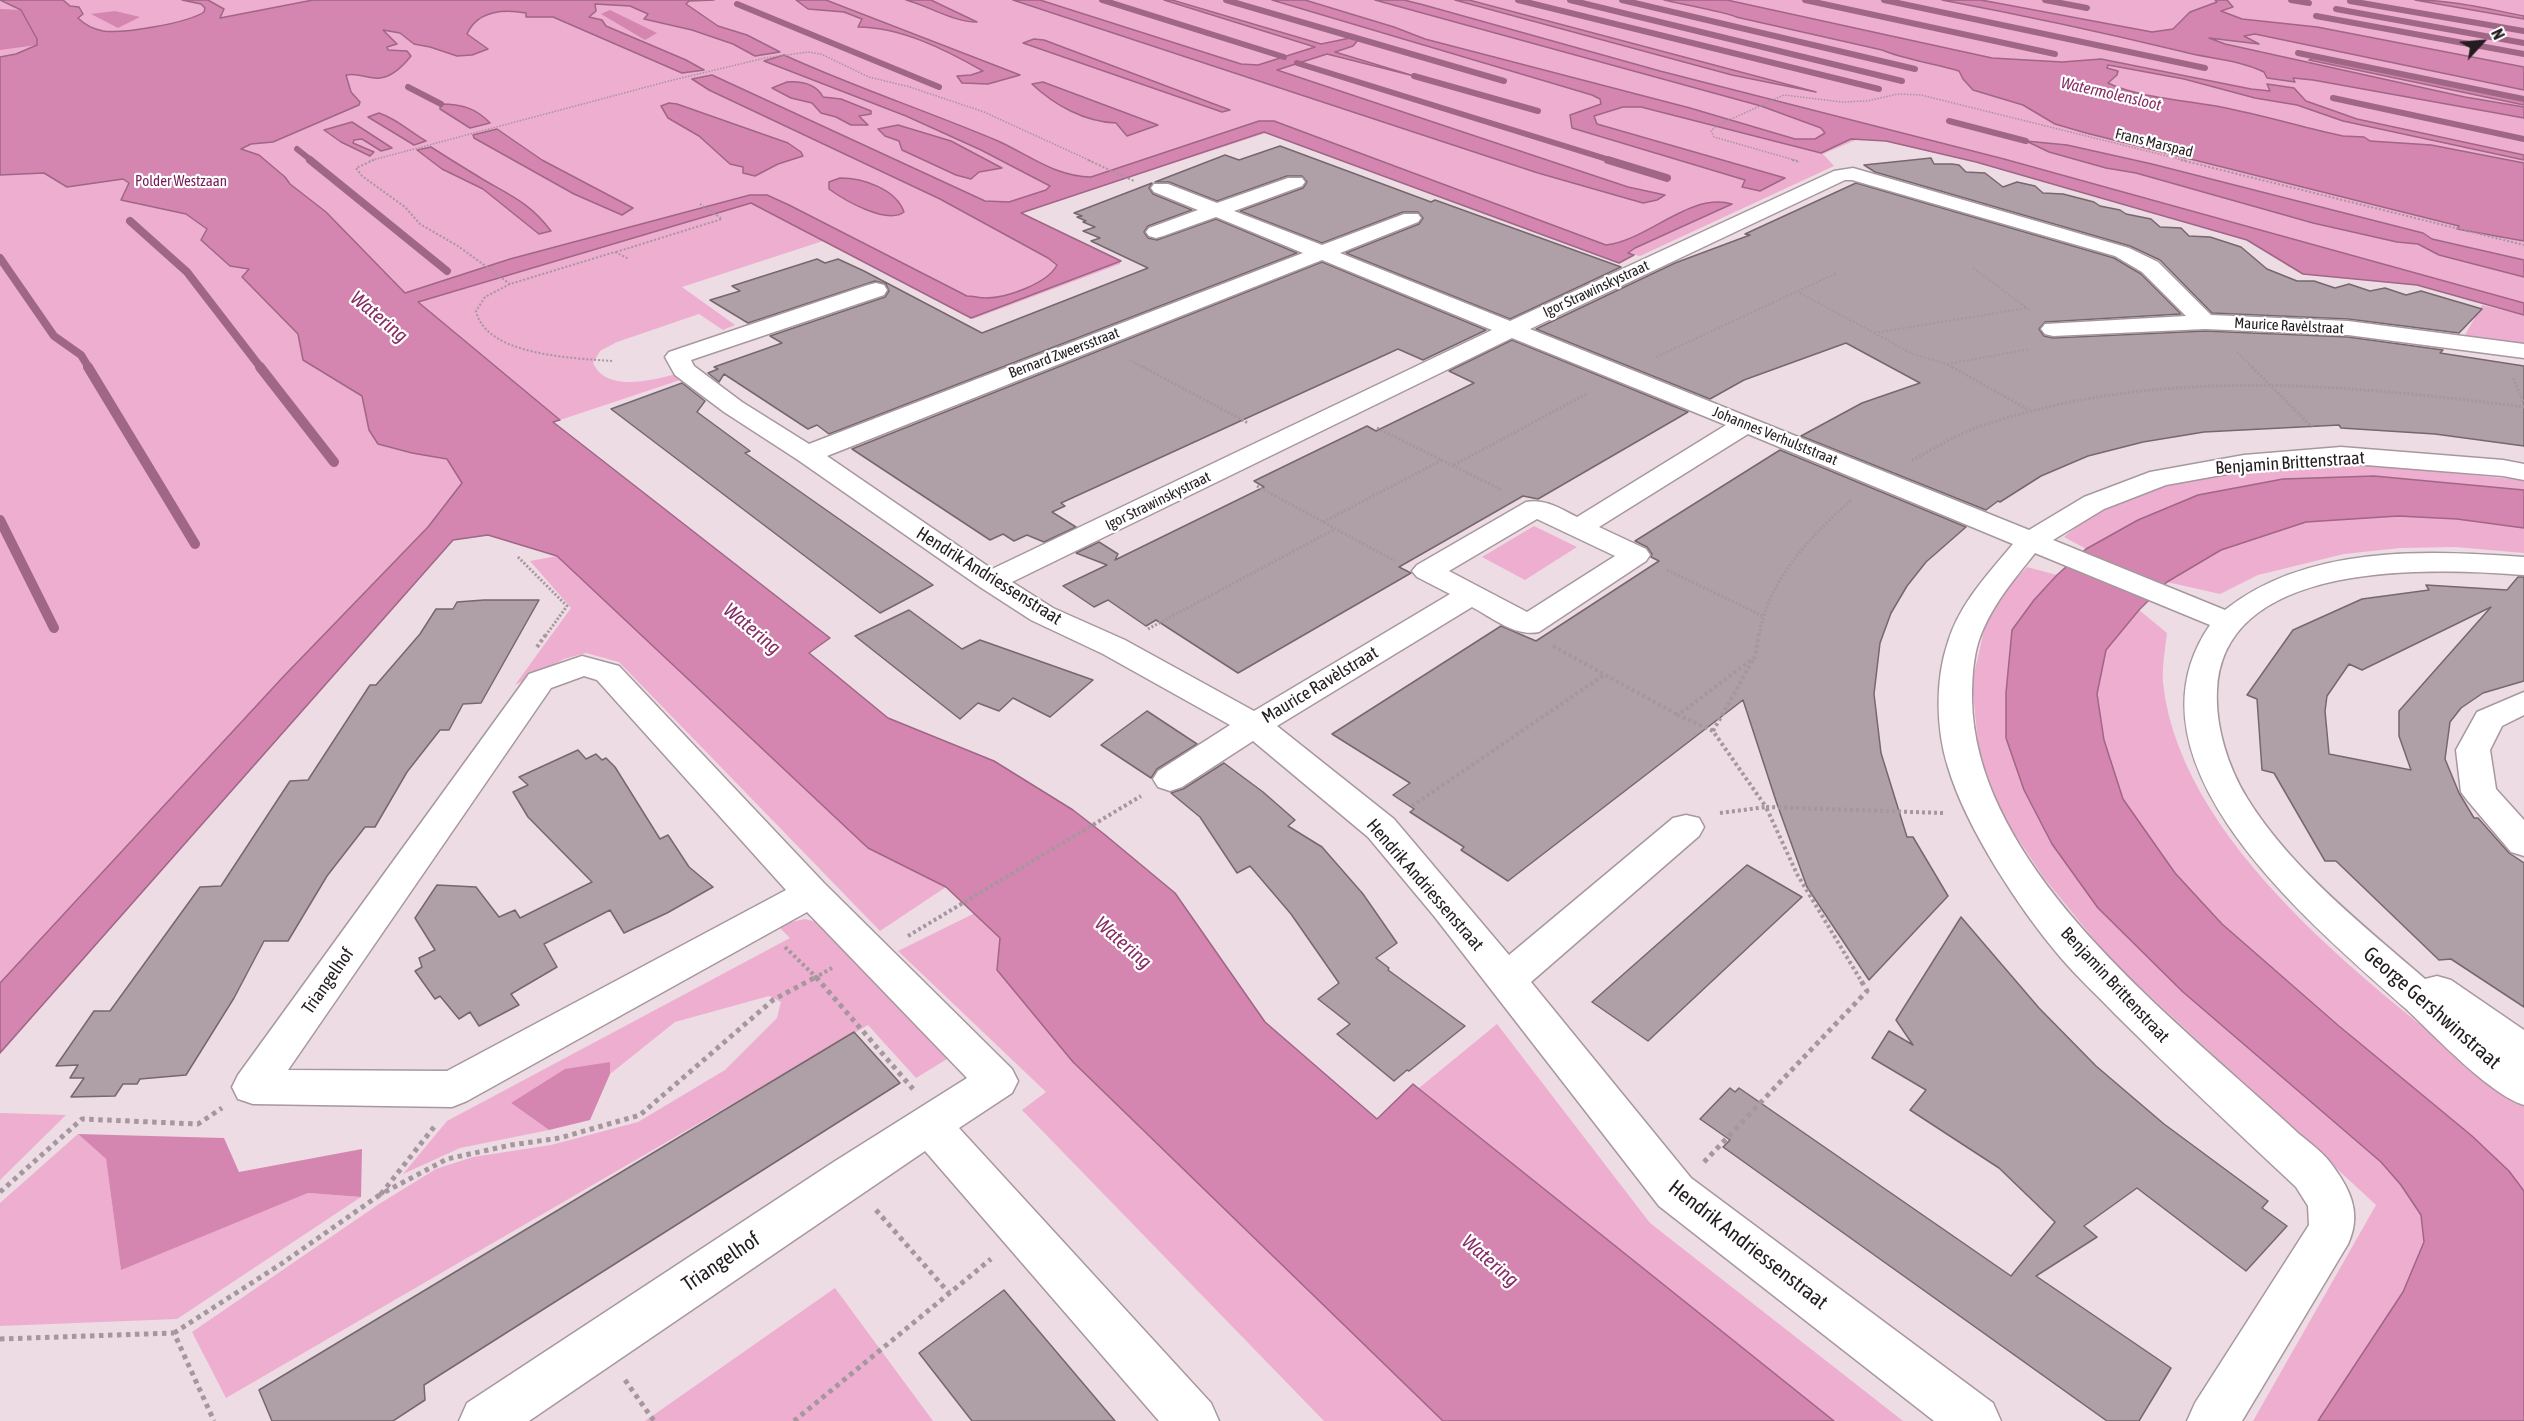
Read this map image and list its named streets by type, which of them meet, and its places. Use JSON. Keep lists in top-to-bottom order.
{
  "streets": {
    "street": [
      "Igor Strawinskystraat",
      "Maurice Ravèlstraat",
      "Bernard Zweersstraat",
      "Johannes Verhulststraat",
      "Benjamin Brittenstraat",
      "Hendrik Andriessenstraat",
      "Triangelhof",
      "George Gershwinstraat"
    ],
    "path": ["Frans Marspad"]
  },
  "crossings": [
    ["Frans Marspad", "Igor Strawinskystraat"],
    ["Igor Strawinskystraat", "Johannes Verhulststraat"],
    ["Igor Strawinskystraat", "Hendrik Andriessenstraat"],
    ["Maurice Ravèlstraat", "Hendrik Andriessenstraat"],
    ["Bernard Zweersstraat", "Johannes Verhulststraat"],
    ["Bernard Zweersstraat", "Hendrik Andriessenstraat"],
    ["Johannes Verhulststraat", "Benjamin Brittenstraat"],
    ["Johannes Verhulststraat", "George Gershwinstraat"]
  ],
  "water": ["Watermolensloot", "Watering"],
  "parks": ["Polder Westzaan"],
  "north": "top right"
}
